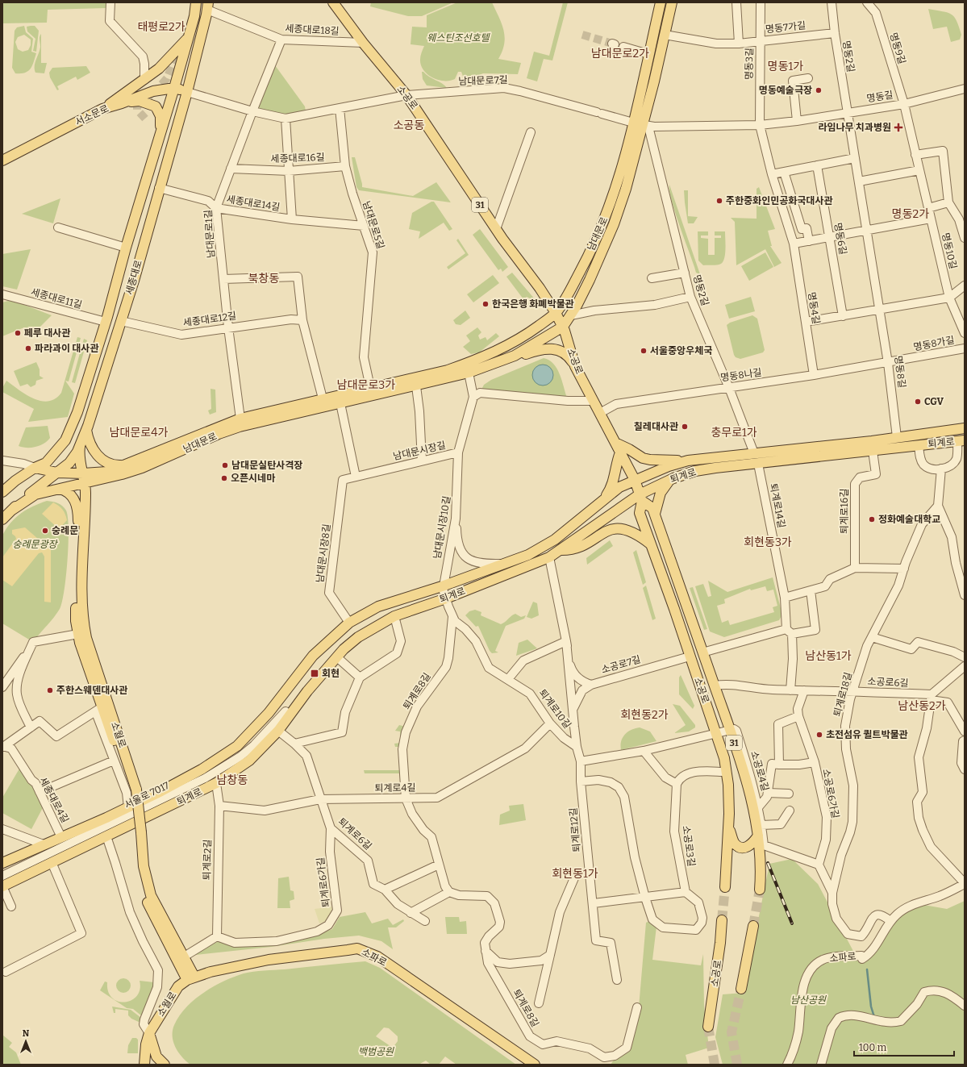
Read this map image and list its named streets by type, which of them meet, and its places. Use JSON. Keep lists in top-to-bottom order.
{
  "streets": {
    "main road": [
      "소공로",
      "서소문로",
      "31",
      "남대문로",
      "세종대로",
      "퇴계로",
      "소월로",
      "소파로"
    ],
    "street": [
      "명동7가길",
      "세종대로18길",
      "명동9길",
      "명동2길",
      "명동3길",
      "남대문로7길",
      "명동길",
      "세종대로16길",
      "세종대로14길",
      "남대문로5길",
      "남대문로1길",
      "명동6길",
      "명동10길",
      "세종대로11길",
      "명동4길",
      "세종대로12길",
      "명동8가길",
      "명동8길",
      "명동8나길",
      "남대문시장길",
      "퇴계로14길",
      "퇴계로16길",
      "남대문시장10길",
      "남대문시장8길",
      "소공로7길",
      "소공로6길",
      "퇴계로8길",
      "퇴계로18길",
      "퇴계로10길",
      "소공로4길",
      "퇴계로4길",
      "소공로6가길",
      "서울로 7017",
      "세종대로4길",
      "퇴계로12길",
      "퇴계로6길",
      "소공로3길",
      "퇴계로2길",
      "퇴계로6가길"
    ]
  },
  "crossings": [
    ["명동7가길", "명동2길"],
    ["명동7가길", "명동3길"],
    ["명동7가길", "남대문로"],
    ["세종대로18길", "소공로"],
    ["세종대로18길", "남대문로1길"],
    ["세종대로18길", "세종대로"],
    ["명동9길", "명동길"],
    ["명동9길", "명동10길"],
    ["명동2길", "남대문로7길"],
    ["명동2길", "명동길"],
    ["명동2길", "남대문로"],
    ["명동2길", "명동8길"],
    ["명동2길", "명동8나길"],
    ["명동2길", "퇴계로"],
    ["명동3길", "명동길"],
    ["명동3길", "명동4길"],
    ["남대문로7길", "명동길"],
    ["남대문로7길", "소공로"],
    ["남대문로7길", "남대문로"],
    ["명동길", "남대문로"],
    ["명동길", "명동10길"],
    ["명동길", "명동4길"],
    ["명동길", "명동8길"],
    ["소공로", "남대문로"],
    ["소공로", "명동8나길"],
    ["소공로", "퇴계로"],
    ["소공로", "소공로7길"],
    ["소공로", "소공로6길"],
    ["소공로", "소공로4길"],
    ["서소문로", "세종대로"],
    ["세종대로16길", "세종대로14길"],
    ["세종대로16길", "남대문로5길"],
    ["세종대로16길", "남대문로1길"],
    ["세종대로14길", "남대문로5길"],
    ["세종대로14길", "남대문로1길"],
    ["세종대로14길", "세종대로"],
    ["남대문로5길", "남대문로"],
    ["남대문로1길", "남대문로"],
    ["남대문로1길", "세종대로12길"],
    ["남대문로", "세종대로"],
    ["남대문로", "남대문시장길"],
    ["남대문로", "소월로"],
    ["세종대로", "세종대로11길"],
    ["세종대로", "세종대로12길"],
    ["세종대로", "소월로"],
    ["명동4길", "명동8나길"],
    ["명동8가길", "명동8길"],
    ["명동8가길", "명동8나길"],
    ["명동8길", "명동8나길"],
    ["명동8길", "퇴계로"],
    ["퇴계로", "퇴계로14길"],
    ["퇴계로", "퇴계로16길"],
    ["퇴계로", "남대문시장10길"],
    ["퇴계로", "남대문시장8길"],
    ["퇴계로", "퇴계로10길"],
    ["퇴계로", "소월로"],
    ["퇴계로", "세종대로4길"],
    ["퇴계로", "퇴계로12길"],
    ["퇴계로", "퇴계로6길"],
    ["퇴계로", "퇴계로2길"],
    ["남대문시장길", "남대문시장10길"],
    ["남대문시장길", "남대문시장8길"],
    ["남대문시장10길", "퇴계로10길"],
    ["소공로7길", "퇴계로12길"],
    ["소공로6길", "퇴계로18길"],
    ["퇴계로8길", "퇴계로10길"],
    ["퇴계로8길", "퇴계로4길"],
    ["퇴계로18길", "소파로"],
    ["퇴계로10길", "퇴계로4길"],
    ["퇴계로10길", "퇴계로12길"],
    ["소월로", "세종대로4길"],
    ["소월로", "소파로"],
    ["소공로4길", "소공로6가길"],
    ["퇴계로4길", "퇴계로6길"],
    ["퇴계로4길", "퇴계로2길"],
    ["퇴계로6길", "퇴계로6가길"],
    ["퇴계로2길", "퇴계로6가길"]
  ],
  "districts": [
    "태평로2가",
    "남대문로2가",
    "명동1가",
    "소공동",
    "명동2가",
    "북창동",
    "남대문로3가",
    "남대문로4가",
    "충무로1가",
    "회현동3가",
    "남산동1가",
    "남산동2가",
    "회현동2가",
    "남창동",
    "회현동1가"
  ],
  "parks": [
    "웨스틴조선호텔",
    "숭례문광장",
    "남산공원",
    "백범공원"
  ],
  "places": {
    "other": [
      "명동예술극장",
      "주한중화인민공화국대사관",
      "한국은행 화폐박물관",
      "페루 대사관",
      "파라과이 대사관",
      "서울중앙우체국",
      "CGV",
      "칠레대사관",
      "남대문실탄사격장",
      "오픈시네마",
      "정화예술대학교",
      "숭례문",
      "주한스웨덴대사관",
      "초전섬유 퀼트박물관"
    ],
    "health": ["라임나무 치과병원"],
    "transit": ["회현"]
  },
  "scale_bar": "100 m",
  "north": "top"
}
